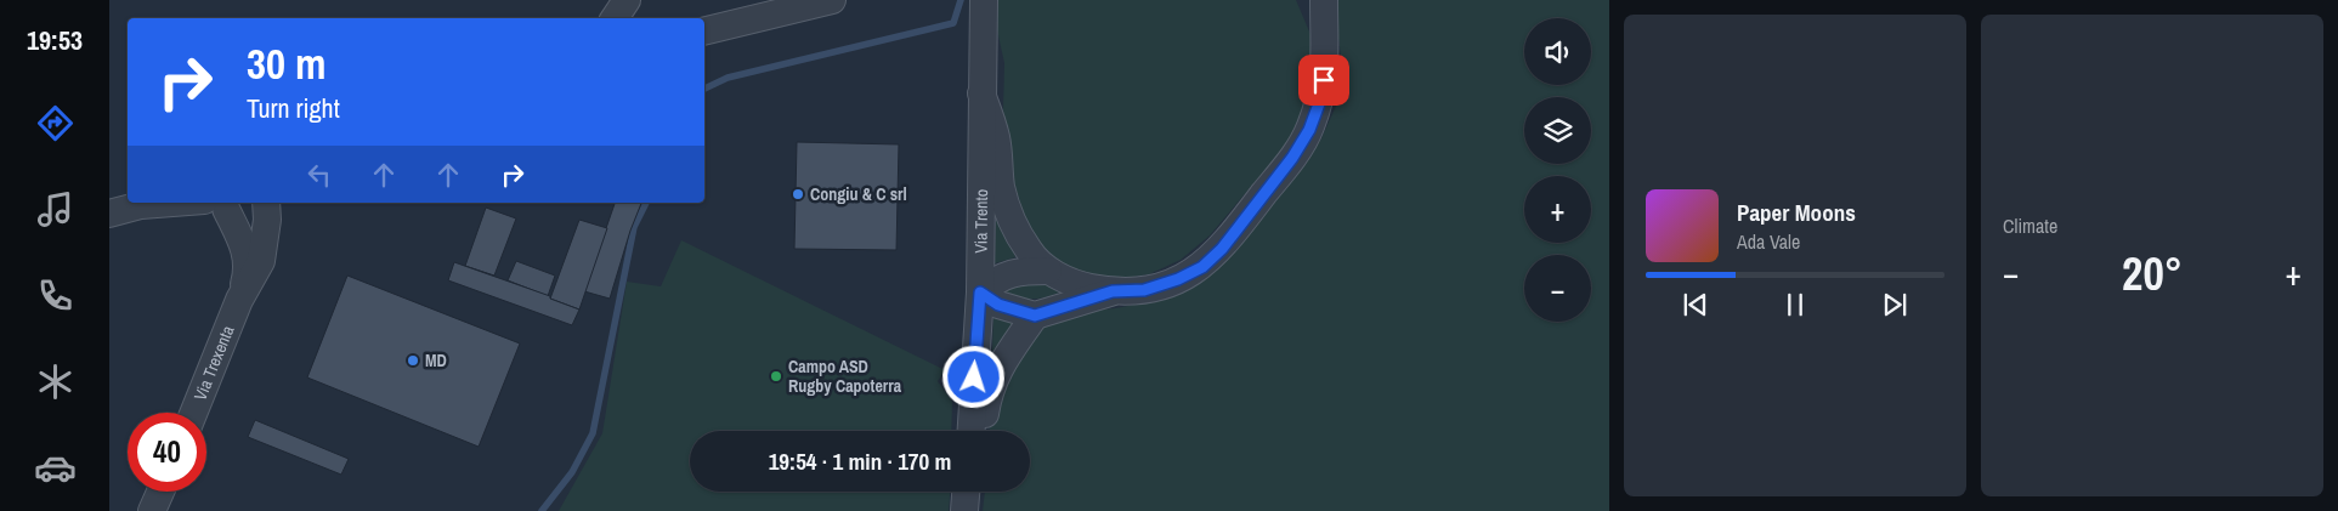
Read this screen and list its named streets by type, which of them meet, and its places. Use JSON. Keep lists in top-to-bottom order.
{
  "streets": {
    "street": ["Via Trento", "Via Trexenta"]
  },
  "places": ["Congiu & C srl", "MD", "Campo ASD Rugby Capoterra"],
  "page": {
    "tabs": "19:53",
    "tile": "Climate",
    "map_buttons": ["+", "−"],
    "turn": ["30 m", "Turn right"],
    "song": ["Paper Moons", "Ada Vale"],
    "heat": ["−", "20°", "+"],
    "limit": "40",
    "trip": "19:54 · 1 min · 170 m"
  }
}
